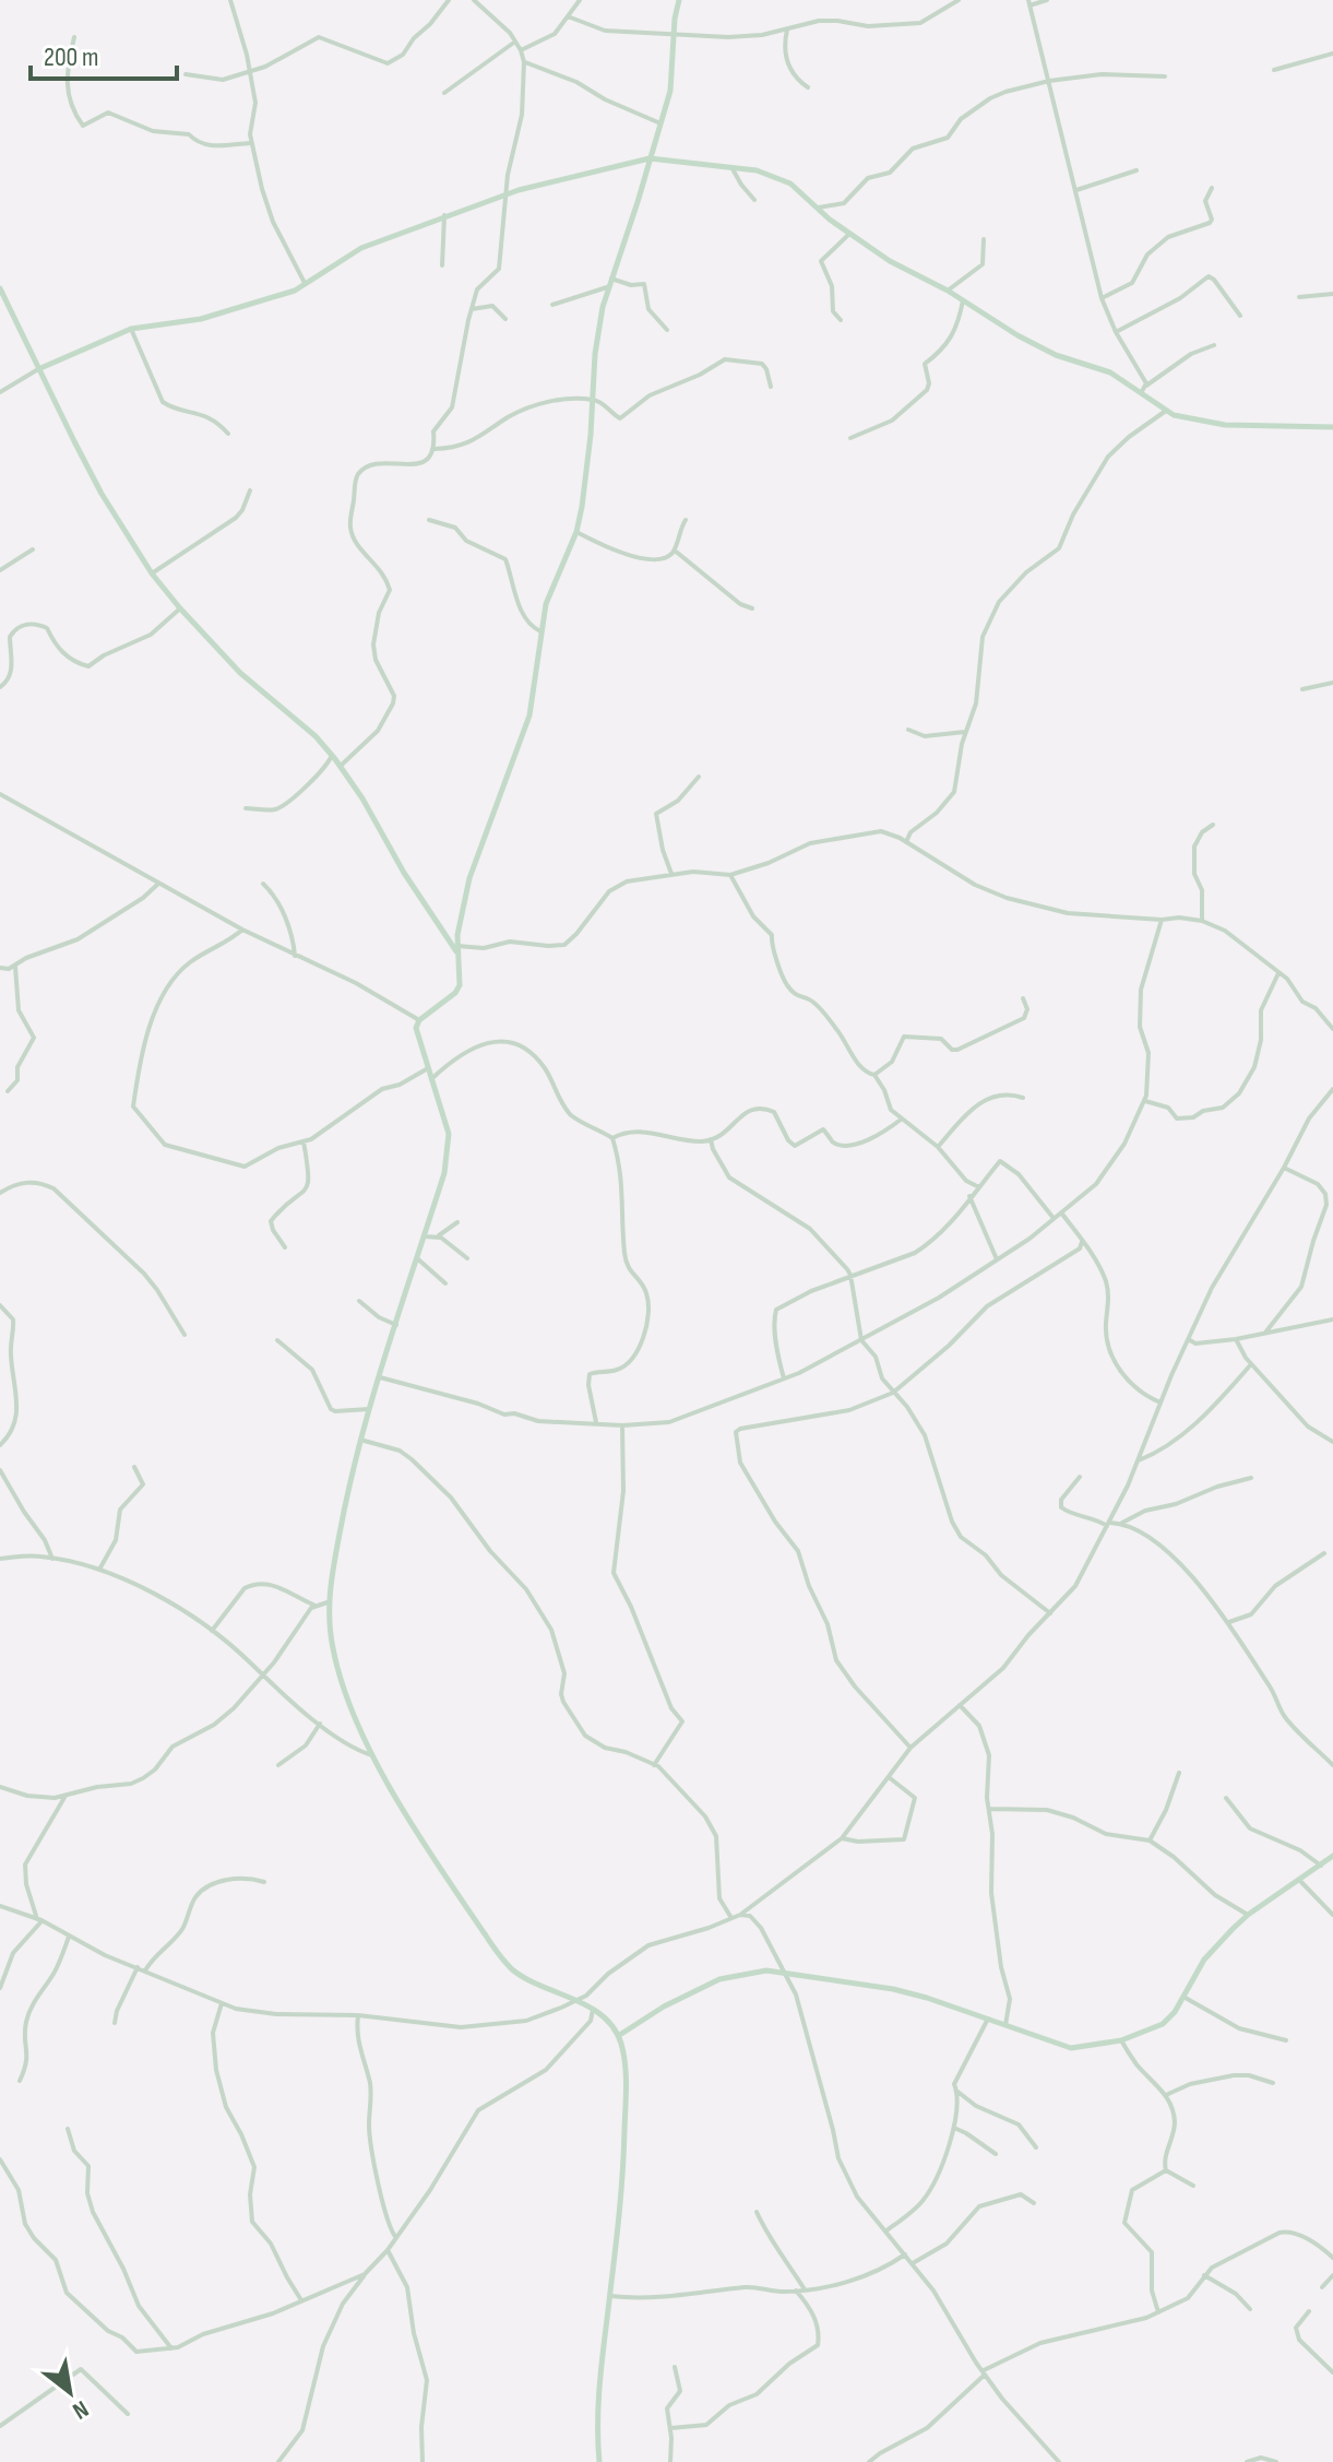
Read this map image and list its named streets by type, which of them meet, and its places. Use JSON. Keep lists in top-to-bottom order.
{
  "scale_bar": "200 m",
  "north": "bottom right"
}
